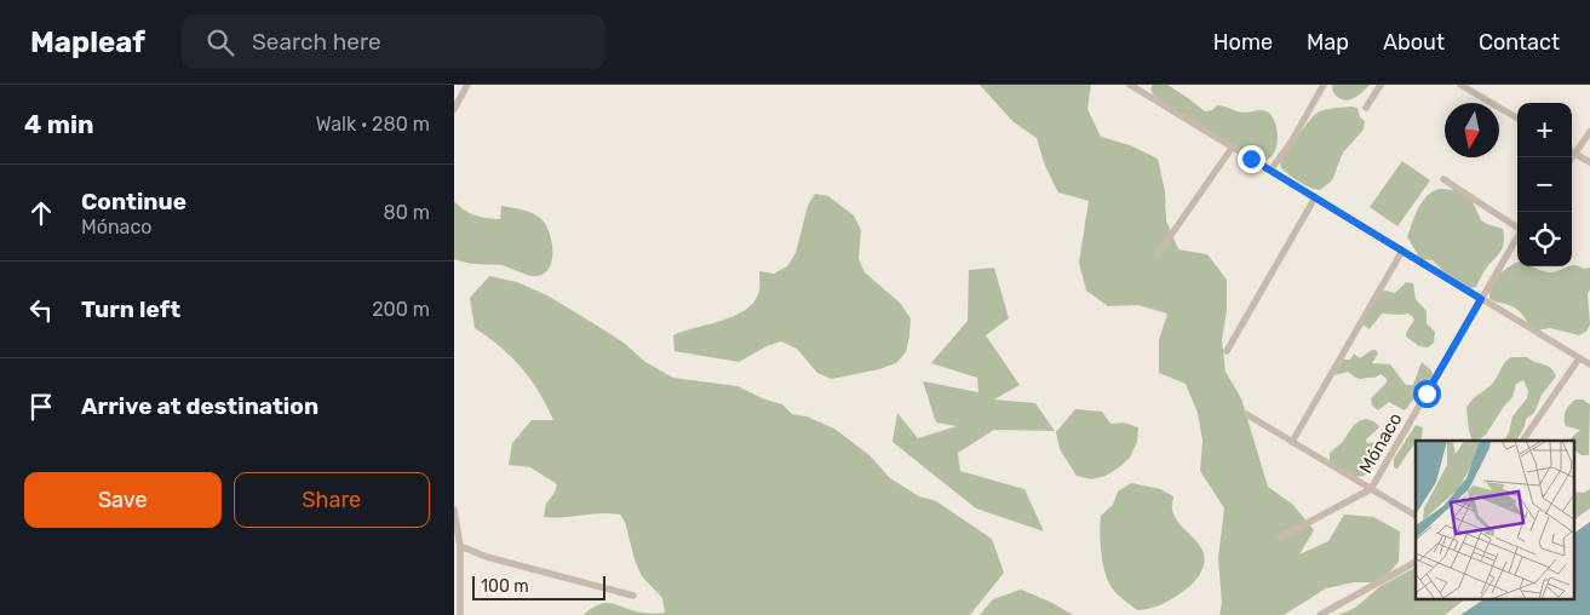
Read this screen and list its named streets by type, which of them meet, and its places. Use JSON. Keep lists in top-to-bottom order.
{
  "streets": {
    "street": ["Mónaco"]
  },
  "scale_bar": "100 m",
  "north": "bottom",
  "page": {
    "header": "Mapleaf",
    "search": "Search here",
    "nav": [
      "Home",
      "Map",
      "About",
      "Contact"
    ],
    "heading": ["4 min", "Walk · 280 m"],
    "map_buttons": ["+", "−"],
    "list": [
      ["Continue", "Mónaco", "80 m"],
      ["Turn left", "200 m"],
      "Arrive at destination"
    ],
    "buttons": ["Save", "Share"],
    "scale": "100 m"
  }
}
